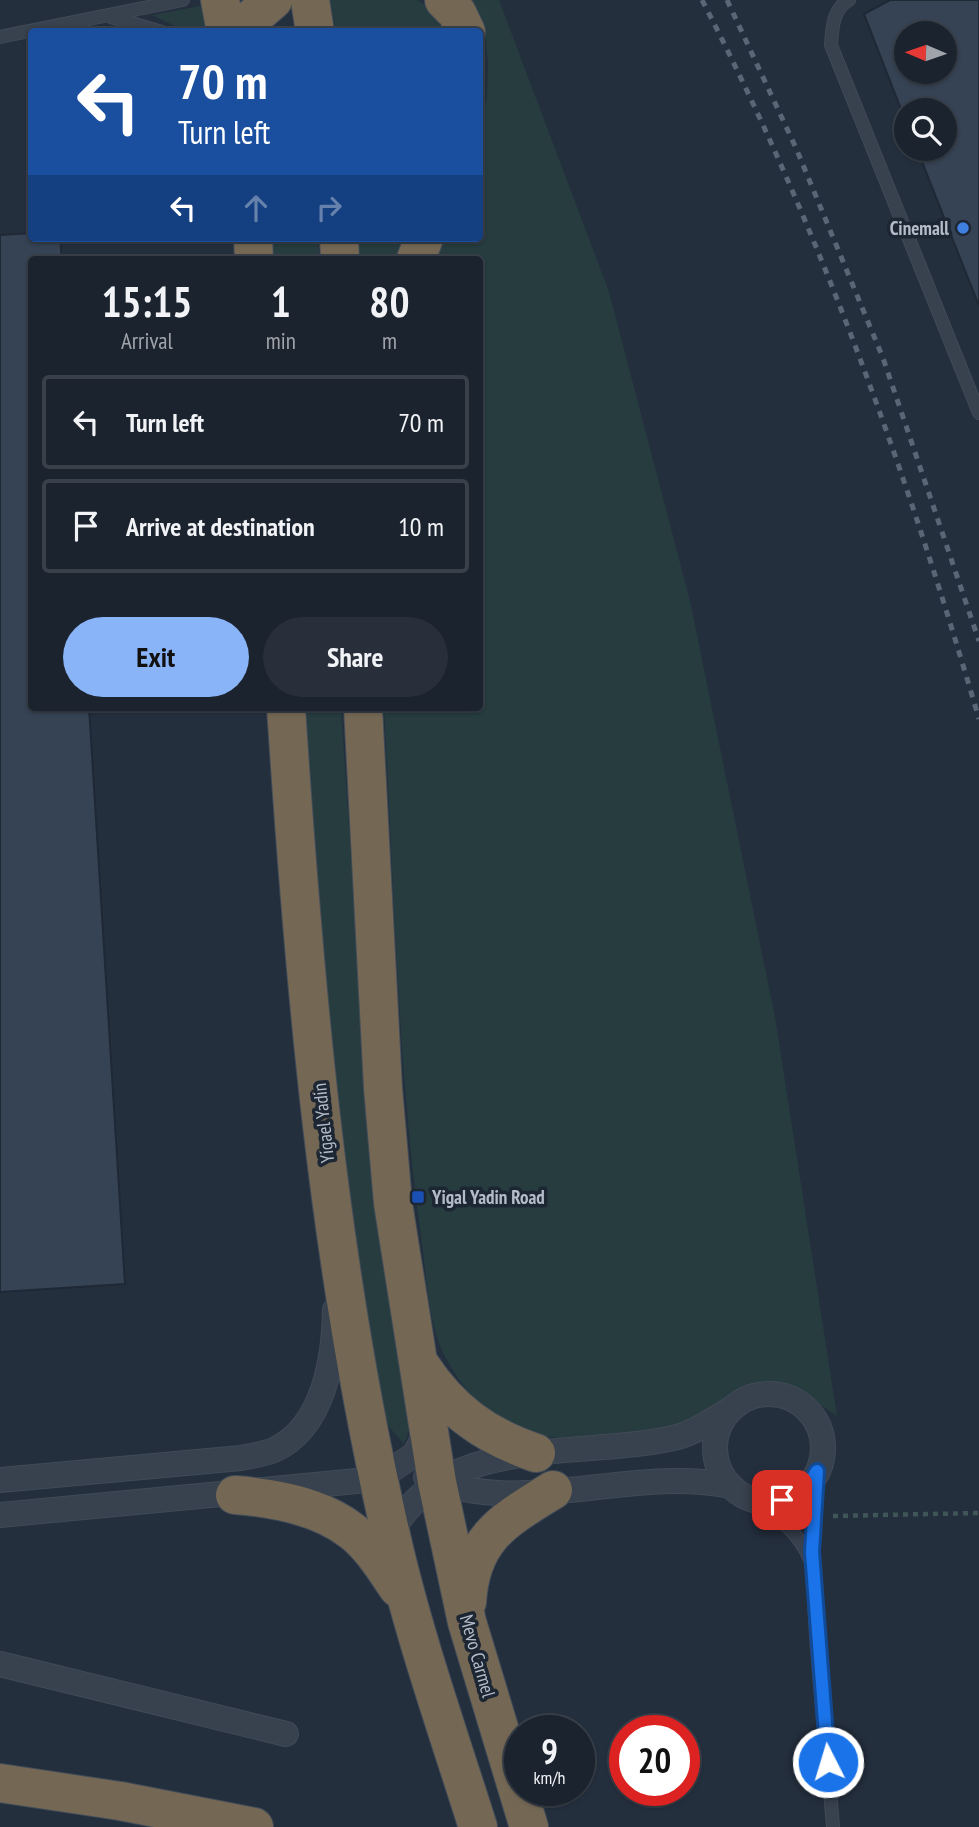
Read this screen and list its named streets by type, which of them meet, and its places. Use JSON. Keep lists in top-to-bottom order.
{
  "streets": {
    "highway": ["Yigael Yadin", "Mevo Carmel"]
  },
  "places": {
    "other": ["Cinemall"],
    "transit": ["Yigal Yadin Road"]
  },
  "north": "left",
  "page": {
    "turn": ["70 m", "Turn left"],
    "eta": [
      "15:15",
      "Arrival",
      "1",
      "min",
      "80",
      "m"
    ],
    "list": [
      {
        "name": "Turn left",
        "value": "70 m"
      },
      {
        "name": "Arrive at destination",
        "value": "10 m"
      }
    ],
    "buttons": ["Exit", "Share"],
    "speed": "9 km/h",
    "limit": "20"
  }
}
